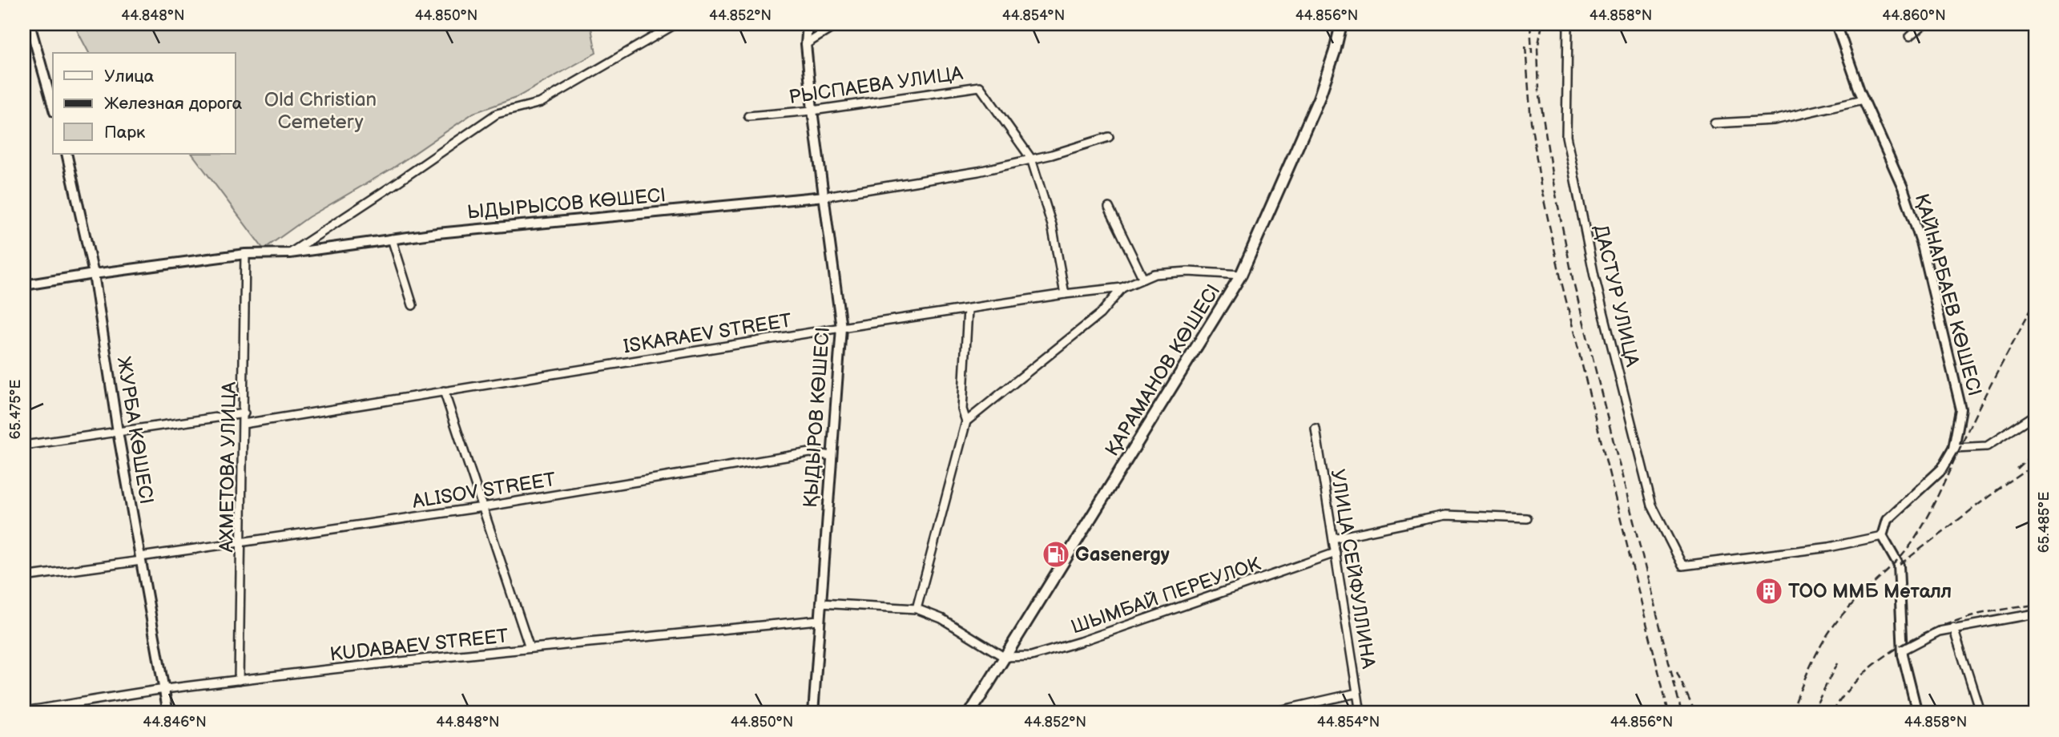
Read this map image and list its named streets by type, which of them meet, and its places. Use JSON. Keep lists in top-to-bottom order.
{
  "streets": {
    "main road": ["ҚАРАМАНОВ КӨШЕСІ"],
    "street": [
      "РЫСПАЕВА УЛИЦА",
      "ЫДЫРЫСОВ КӨШЕСІ",
      "ҚАЙНАРБАЕВ КӨШЕСІ",
      "ДАСТУР УЛИЦА",
      "ISKARAEV STREET",
      "ҚЫДЫРОВ КӨШЕСІ",
      "ЖУРБА КӨШЕСІ",
      "АХМЕТОВА УЛИЦА",
      "ALISOV STREET",
      "УЛИЦА СЕЙФУЛЛИНА",
      "ШЫМБАЙ ПЕРЕУЛОК",
      "KUDABAEV STREET"
    ]
  },
  "crossings": [
    ["РЫСПАЕВА УЛИЦА", "ЫДЫРЫСОВ КӨШЕСІ"],
    ["РЫСПАЕВА УЛИЦА", "ISKARAEV STREET"],
    ["РЫСПАЕВА УЛИЦА", "ҚЫДЫРОВ КӨШЕСІ"],
    ["ЫДЫРЫСОВ КӨШЕСІ", "ҚЫДЫРОВ КӨШЕСІ"],
    ["ЫДЫРЫСОВ КӨШЕСІ", "ЖУРБА КӨШЕСІ"],
    ["ЫДЫРЫСОВ КӨШЕСІ", "АХМЕТОВА УЛИЦА"],
    ["ҚАЙНАРБАЕВ КӨШЕСІ", "ДАСТУР УЛИЦА"],
    ["ISKARAEV STREET", "ҚАРАМАНОВ КӨШЕСІ"],
    ["ISKARAEV STREET", "ҚЫДЫРОВ КӨШЕСІ"],
    ["ISKARAEV STREET", "АХМЕТОВА УЛИЦА"],
    ["ҚАРАМАНОВ КӨШЕСІ", "ШЫМБАЙ ПЕРЕУЛОК"],
    ["ҚЫДЫРОВ КӨШЕСІ", "ALISOV STREET"],
    ["ҚЫДЫРОВ КӨШЕСІ", "KUDABAEV STREET"],
    ["ЖУРБА КӨШЕСІ", "ALISOV STREET"],
    ["ЖУРБА КӨШЕСІ", "KUDABAEV STREET"],
    ["АХМЕТОВА УЛИЦА", "ALISOV STREET"],
    ["АХМЕТОВА УЛИЦА", "KUDABAEV STREET"],
    ["УЛИЦА СЕЙФУЛЛИНА", "ШЫМБАЙ ПЕРЕУЛОК"]
  ],
  "parks": ["Old Christian Cemetery"],
  "places": {
    "fuel station": ["Gasenergy"],
    "building": ["ТОО ММБ Металл"]
  },
  "legend": ["Улица", "Железная дорога", "Парк"],
  "coordinates": [
    "44.848°N",
    "44.850°N",
    "44.852°N",
    "44.854°N",
    "44.856°N",
    "44.858°N",
    "44.860°N",
    "65.475°E",
    "65.485°E",
    "44.846°N"
  ]
}
